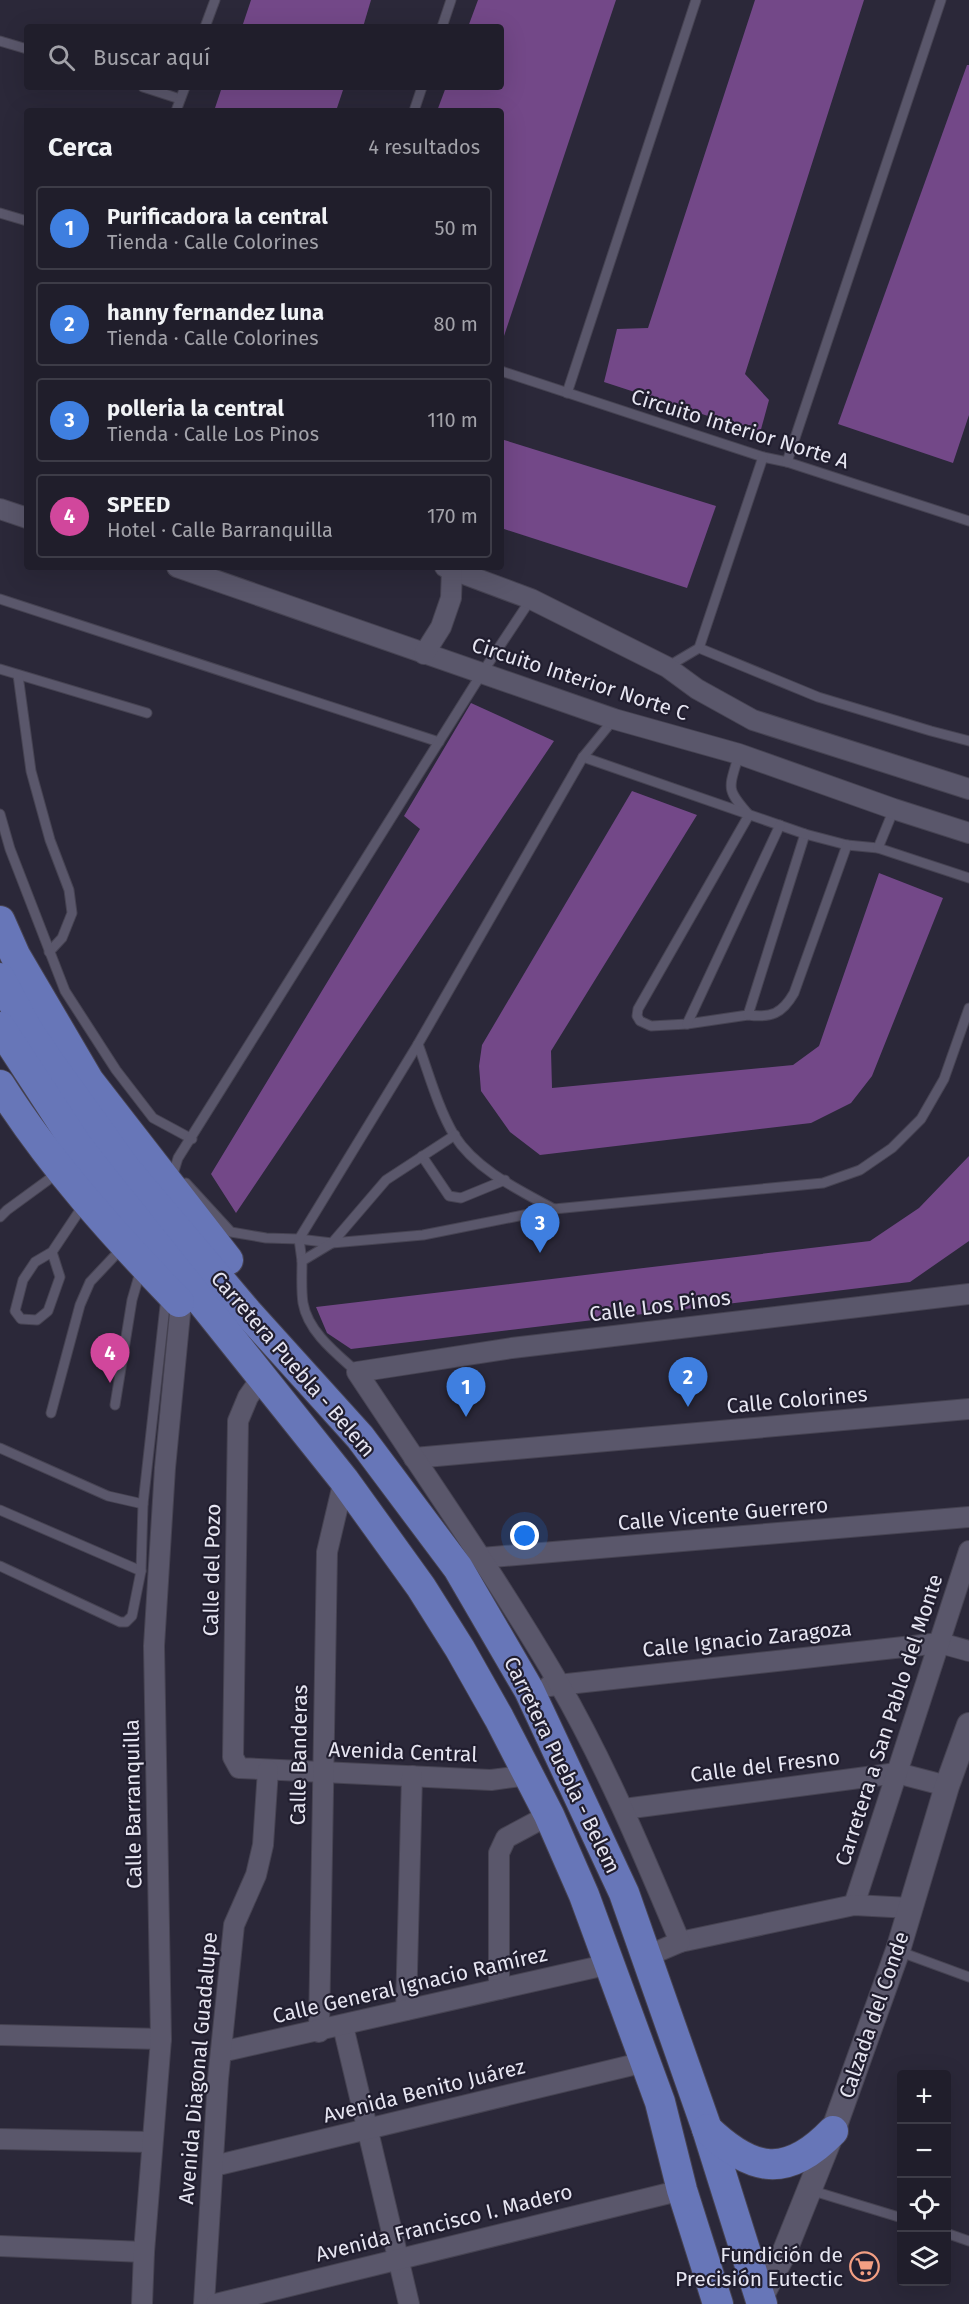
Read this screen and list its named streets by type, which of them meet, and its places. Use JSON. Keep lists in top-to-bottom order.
{
  "streets": {
    "main road": ["Carretera Puebla - Belem"],
    "street": [
      "Circuito Interior Norte C",
      "Calle Los Pinos",
      "Calle Colorines",
      "Calle Vicente Guerrero",
      "Calle del Pozo",
      "Calle Ignacio Zaragoza",
      "Carretera a San Pablo del Monte",
      "Avenida Central",
      "Calle Banderas",
      "Calle del Fresno",
      "Calle Barranquilla",
      "Calle General Ignacio Ramírez",
      "Calzada del Conde",
      "Avenida Diagonal Guadalupe",
      "Avenida Benito Juárez",
      "Avenida Francisco I. Madero"
    ],
    "lane": ["Circuito Interior Norte A"]
  },
  "crossings": [
    ["Carretera Puebla - Belem", "Calle del Pozo"],
    ["Carretera Puebla - Belem", "Calle Ignacio Zaragoza"],
    ["Carretera Puebla - Belem", "Avenida Central"],
    ["Carretera Puebla - Belem", "Calle Banderas"],
    ["Carretera Puebla - Belem", "Calle Barranquilla"],
    ["Carretera Puebla - Belem", "Calle General Ignacio Ramírez"],
    ["Carretera Puebla - Belem", "Calzada del Conde"],
    ["Carretera Puebla - Belem", "Avenida Benito Juárez"],
    ["Carretera Puebla - Belem", "Avenida Francisco I. Madero"],
    ["Calle del Pozo", "Avenida Central"],
    ["Calle Ignacio Zaragoza", "Carretera a San Pablo del Monte"],
    ["Carretera a San Pablo del Monte", "Calle del Fresno"],
    ["Avenida Central", "Calle Banderas"],
    ["Avenida Central", "Avenida Diagonal Guadalupe"],
    ["Calle Banderas", "Calle General Ignacio Ramírez"],
    ["Calle del Fresno", "Calzada del Conde"],
    ["Calle General Ignacio Ramírez", "Avenida Diagonal Guadalupe"],
    ["Avenida Diagonal Guadalupe", "Avenida Benito Juárez"]
  ],
  "places": {
    "supermarket": ["Fundición de Precisión Eutectic"]
  },
  "page": {
    "search": "Buscar aquí",
    "heading": ["Cerca", "4 resultados"],
    "list": [
      {
        "mark": "1",
        "name": "Purificadora la central",
        "note": "Tienda · Calle Colorines",
        "value": "50 m"
      },
      {
        "mark": "2",
        "name": "hanny fernandez luna",
        "note": "Tienda · Calle Colorines",
        "value": "80 m"
      },
      {
        "mark": "3",
        "name": "polleria la central",
        "note": "Tienda · Calle Los Pinos",
        "value": "110 m"
      },
      {
        "mark": "4",
        "name": "SPEED",
        "note": "Hotel · Calle Barranquilla",
        "value": "170 m"
      }
    ],
    "pins": [
      "3",
      "4",
      "2",
      "1"
    ],
    "map_buttons": ["+", "−"]
  }
}
